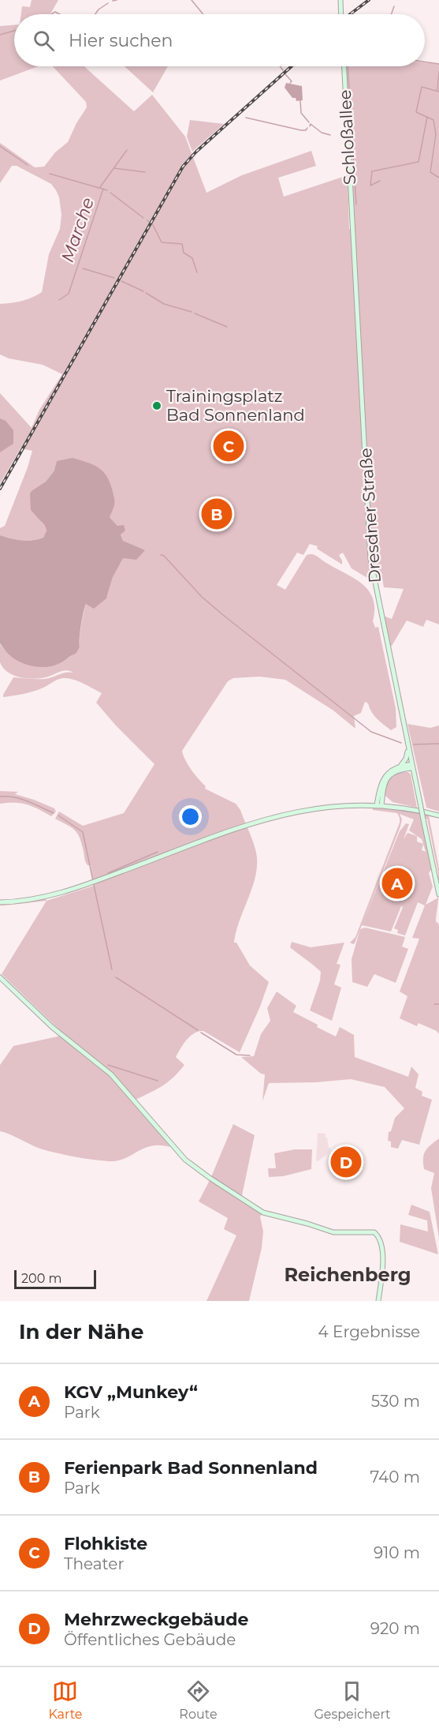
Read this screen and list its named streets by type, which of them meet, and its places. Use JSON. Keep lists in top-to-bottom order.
{
  "streets": {
    "main road": ["Schloßallee", "Dresdner Straße"]
  },
  "crossings": [
    ["Schloßallee", "Dresdner Straße"]
  ],
  "districts": ["Reichenberg"],
  "water": ["Marche"],
  "places": ["Trainingsplatz Bad Sonnenland"],
  "scale_bar": "200 m",
  "page": {
    "search": "Hier suchen",
    "pins": [
      "C",
      "B",
      "A",
      "D"
    ],
    "scale": "200 m",
    "heading": ["In der Nähe", "4 Ergebnisse"],
    "list": [
      {
        "mark": "A",
        "name": "KGV „Munkey“",
        "note": "Park",
        "value": "530 m"
      },
      {
        "mark": "B",
        "name": "Ferienpark Bad Sonnenland",
        "note": "Park",
        "value": "740 m"
      },
      {
        "mark": "C",
        "name": "Flohkiste",
        "note": "Theater",
        "value": "910 m"
      },
      {
        "mark": "D",
        "name": "Mehrzweckgebäude",
        "note": "Öffentliches Gebäude",
        "value": "920 m"
      }
    ],
    "nav": ["Karte", "Route", "Gespeichert"]
  }
}
